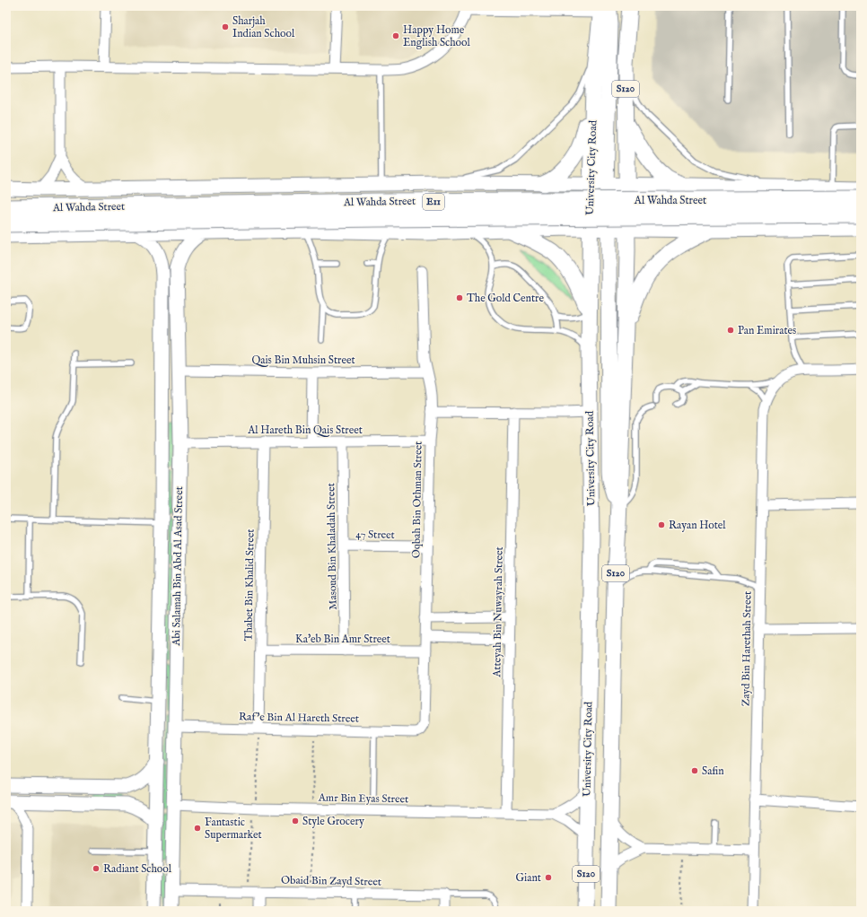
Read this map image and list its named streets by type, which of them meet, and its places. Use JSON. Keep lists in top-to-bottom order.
{
  "streets": {
    "highway": ["Al Wahda Street", "E11"],
    "main road": ["S120", "University City Road"],
    "street": [
      "Qais Bin Muhsin Street",
      "Al Hareth Bin Qais Street",
      "Oqbah Bin Othman Street",
      "47 Street",
      "Masoud Bin Khaladah Street",
      "Abi Salamah Bin Abd Al Asad Street",
      "Thabet Bin Khalid Street",
      "Atteyah Bin Nuwayrah Street",
      "Ka'eb Bin Amr Street",
      "Zayd Bin Harethah Street",
      "Raf'e Bin Al Hareth Street",
      "Amr Bin Eyas Street",
      "Obaid Bin Zayd Street"
    ]
  },
  "crossings": [
    ["University City Road", "Amr Bin Eyas Street"],
    ["Qais Bin Muhsin Street", "Oqbah Bin Othman Street"],
    ["Qais Bin Muhsin Street", "Abi Salamah Bin Abd Al Asad Street"],
    ["Al Hareth Bin Qais Street", "Oqbah Bin Othman Street"],
    ["Al Hareth Bin Qais Street", "Masoud Bin Khaladah Street"],
    ["Al Hareth Bin Qais Street", "Abi Salamah Bin Abd Al Asad Street"],
    ["Al Hareth Bin Qais Street", "Thabet Bin Khalid Street"],
    ["Oqbah Bin Othman Street", "47 Street"],
    ["Oqbah Bin Othman Street", "Ka'eb Bin Amr Street"],
    ["Oqbah Bin Othman Street", "Raf'e Bin Al Hareth Street"],
    ["47 Street", "Masoud Bin Khaladah Street"],
    ["Masoud Bin Khaladah Street", "Ka'eb Bin Amr Street"],
    ["Abi Salamah Bin Abd Al Asad Street", "Raf'e Bin Al Hareth Street"],
    ["Abi Salamah Bin Abd Al Asad Street", "Amr Bin Eyas Street"],
    ["Abi Salamah Bin Abd Al Asad Street", "Obaid Bin Zayd Street"],
    ["Thabet Bin Khalid Street", "Ka'eb Bin Amr Street"],
    ["Thabet Bin Khalid Street", "Raf'e Bin Al Hareth Street"],
    ["Atteyah Bin Nuwayrah Street", "Amr Bin Eyas Street"]
  ],
  "places": [
    "Sharjah Indian School",
    "Happy Home English School",
    "The Gold Centre",
    "Pan Emirates",
    "Rayan Hotel",
    "Safin",
    "Style Grocery",
    "Fantastic Supermarket",
    "Radiant School",
    "Giant"
  ]
}
